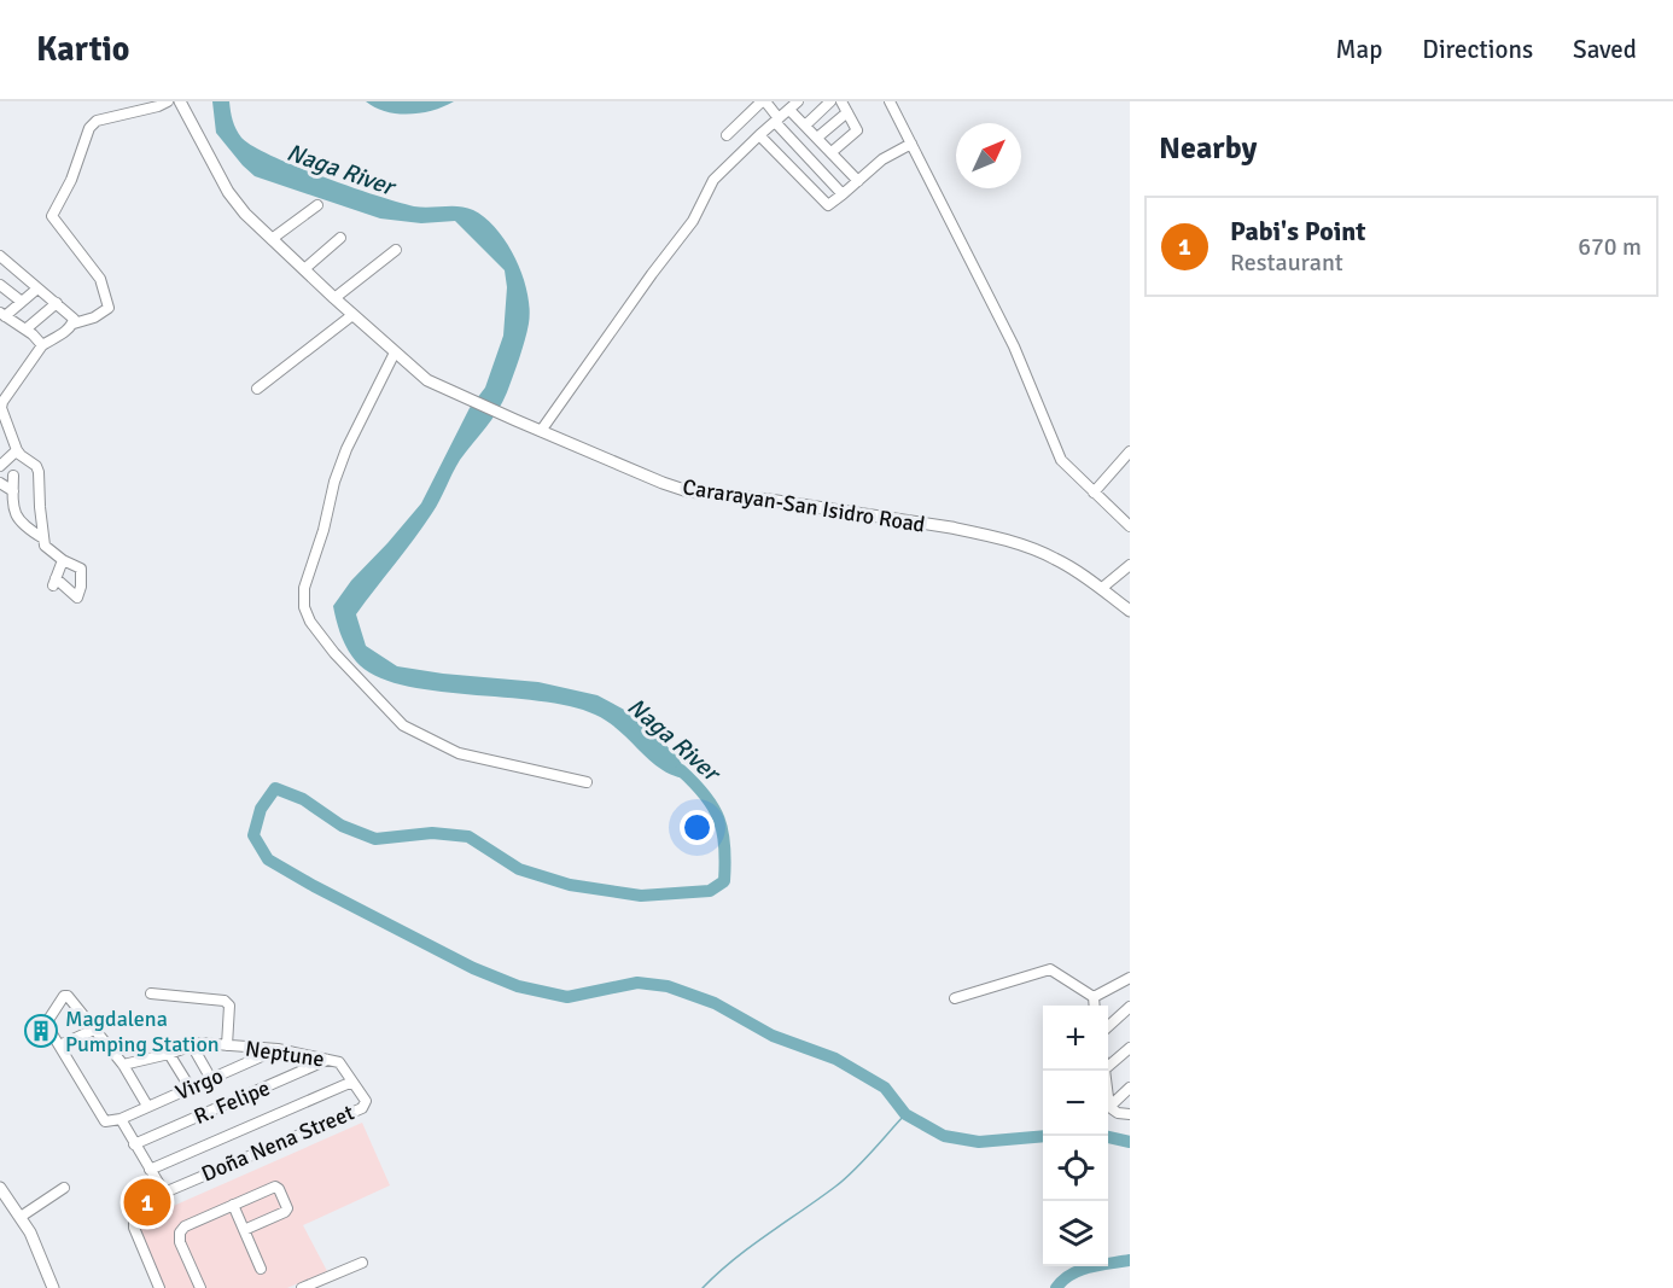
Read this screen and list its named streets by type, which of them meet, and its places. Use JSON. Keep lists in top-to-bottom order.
{
  "streets": {
    "main road": ["Cararayan-San Isidro Road"],
    "street": [
      "Neptune",
      "Virgo",
      "R. Felipe",
      "Doña Nena Street"
    ]
  },
  "crossings": [
    ["Neptune", "Virgo"],
    ["Neptune", "R. Felipe"],
    ["Neptune", "Doña Nena Street"]
  ],
  "water": ["Naga River"],
  "places": {
    "building": ["Magdalena Pumping Station"]
  },
  "north": "top right",
  "page": {
    "header": "Kartio",
    "nav": ["Map", "Directions", "Saved"],
    "heading": "Nearby",
    "list": [
      {
        "mark": "1",
        "name": "Pabi's Point",
        "note": "Restaurant",
        "value": "670 m"
      }
    ],
    "map_buttons": ["+", "−"],
    "pins": "1"
  }
}
